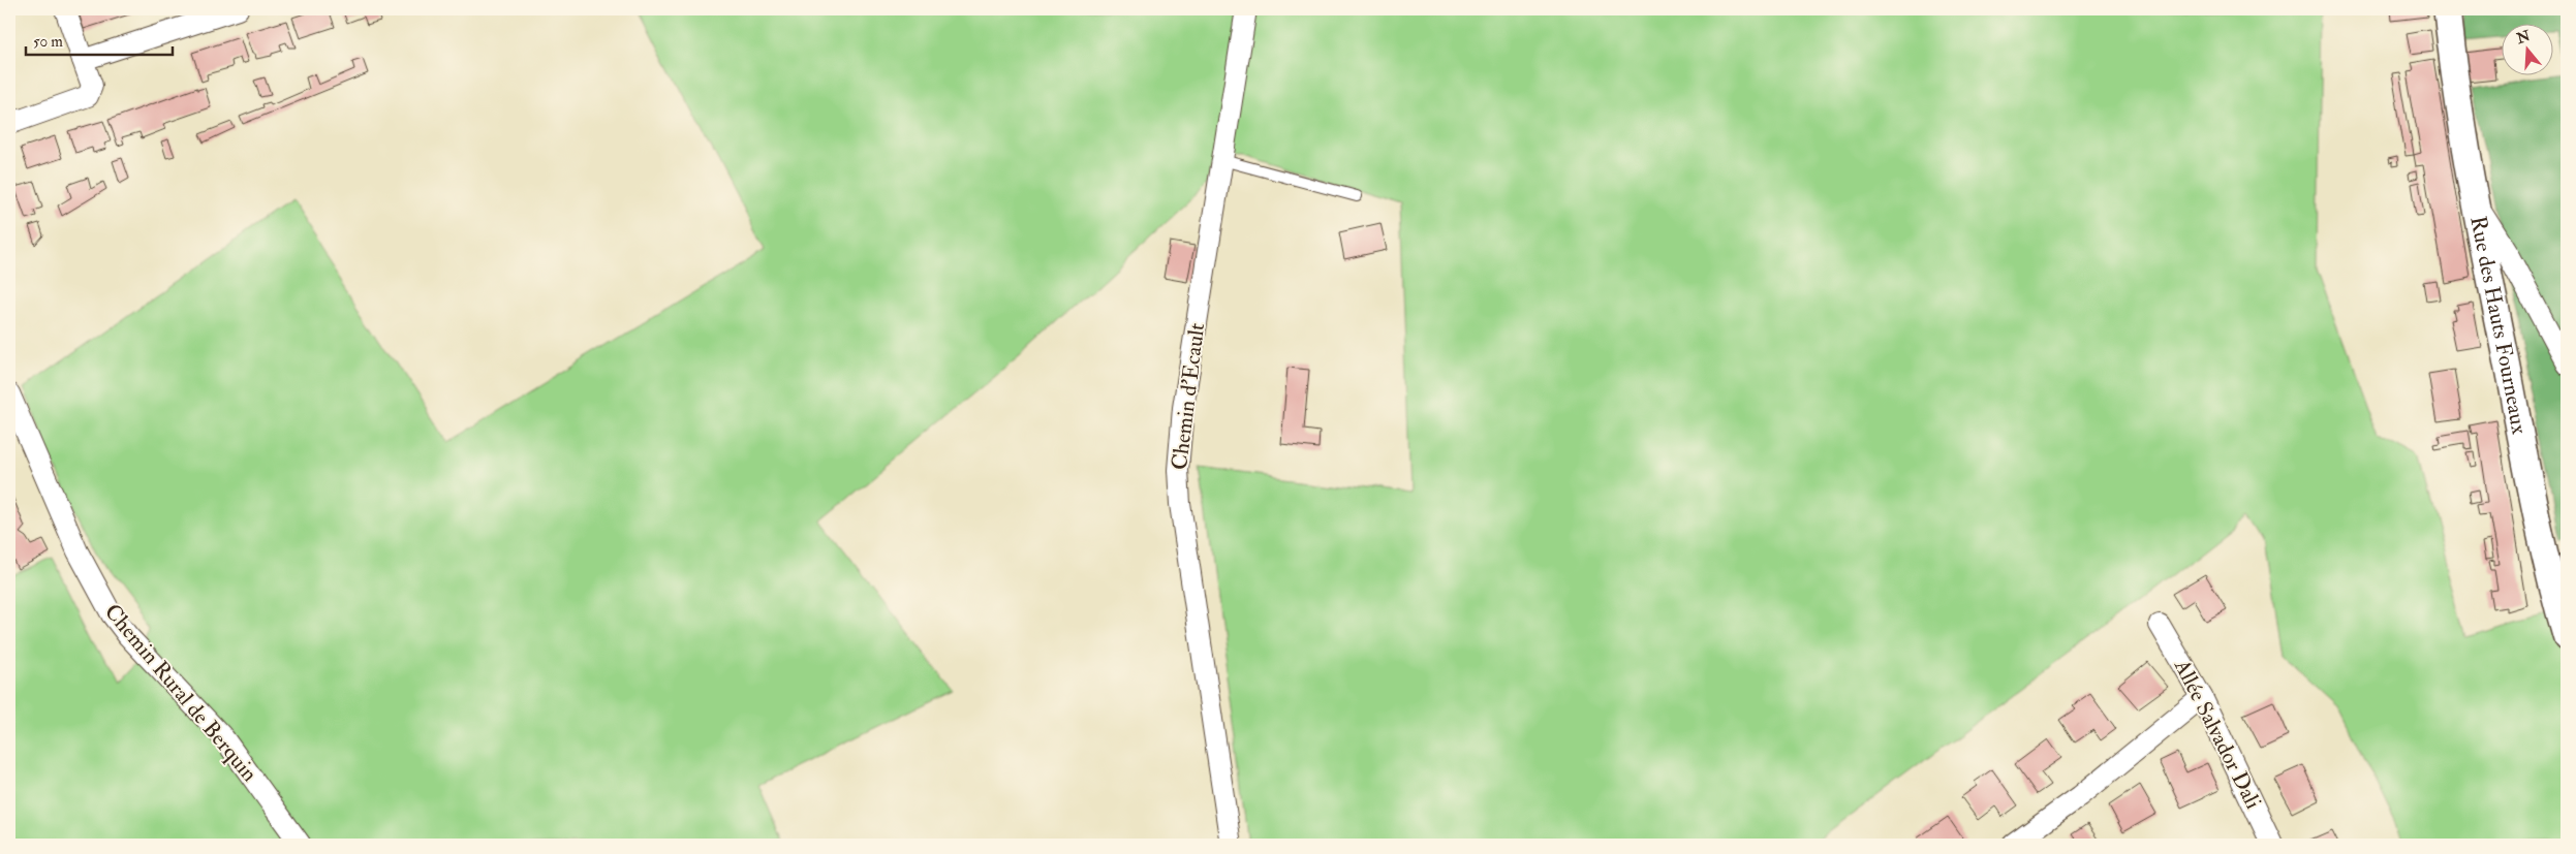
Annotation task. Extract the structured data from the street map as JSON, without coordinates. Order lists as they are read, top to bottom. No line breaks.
{"streets":{"street":["Rue des Hauts Fourneaux","Chemin d'Ecault","Chemin Rural de Berquin","Allée Salvador Dali"]},"scale_bar":"50 m","north":"top"}
